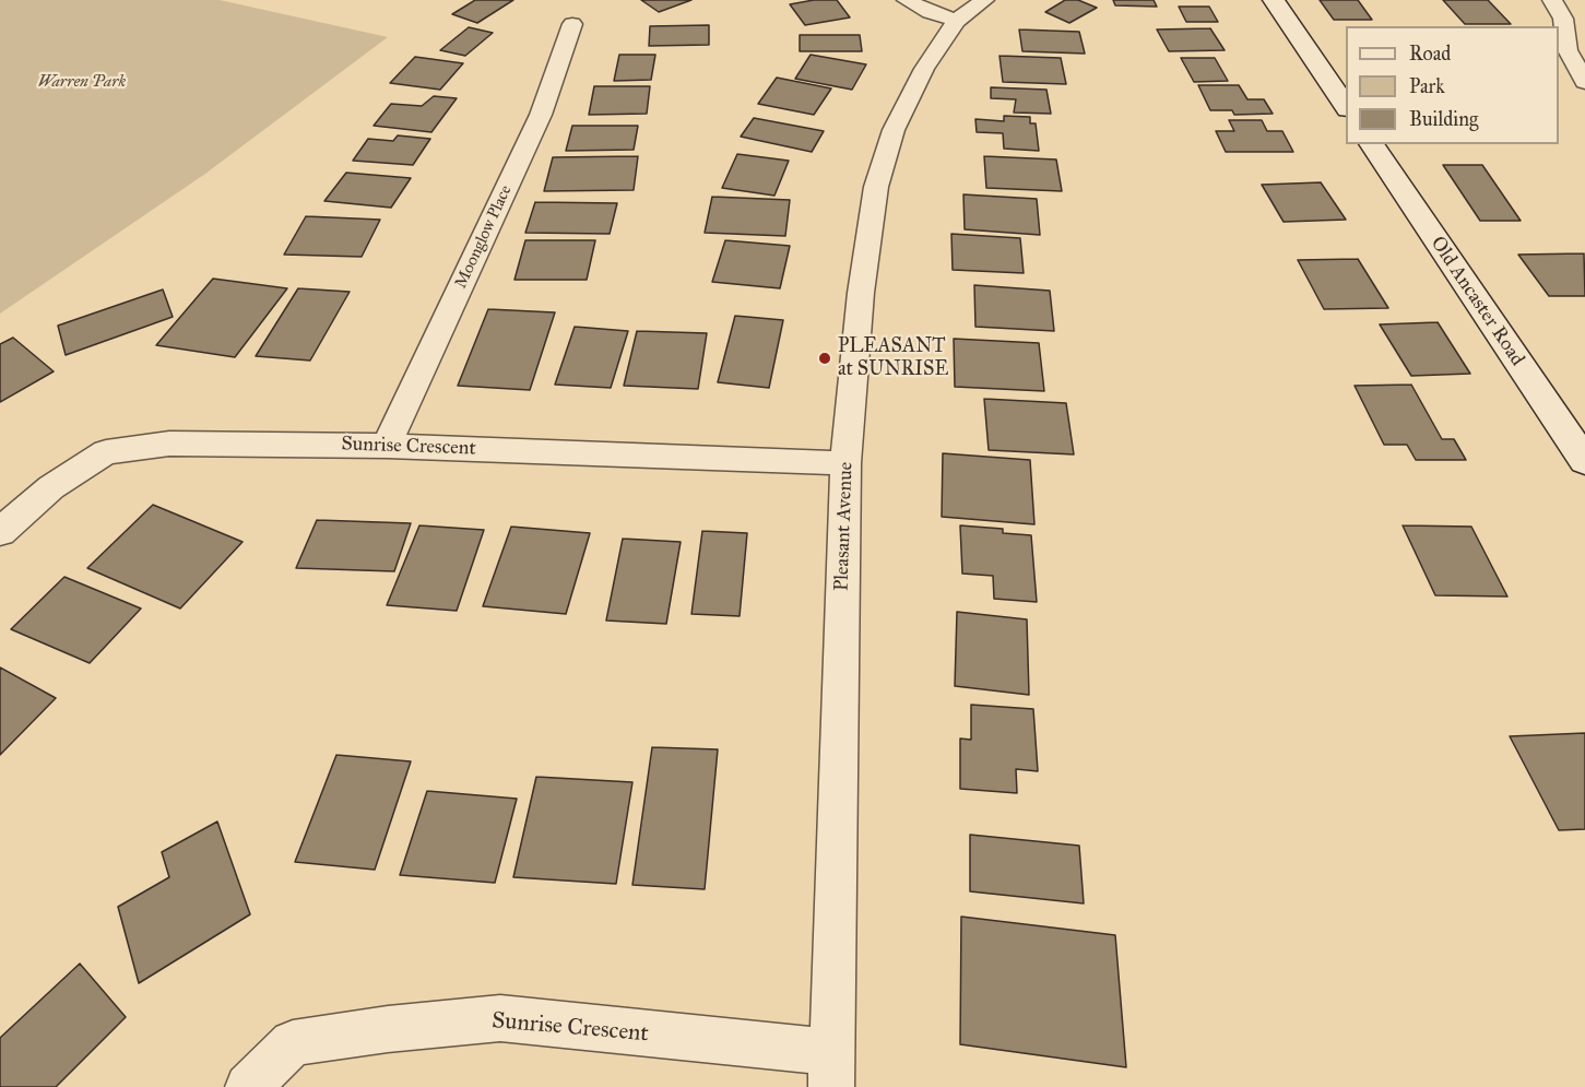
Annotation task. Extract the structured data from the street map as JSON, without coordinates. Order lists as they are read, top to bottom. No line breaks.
{"streets":{"street":["Moonglow Place","Old Ancaster Road","Sunrise Crescent","Pleasant Avenue"]},"crossings":[["Moonglow Place","Sunrise Crescent"],["Sunrise Crescent","Pleasant Avenue"]],"parks":["Warren Park"],"places":["PLEASANT at SUNRISE"],"legend":["Road","Park","Building"]}
